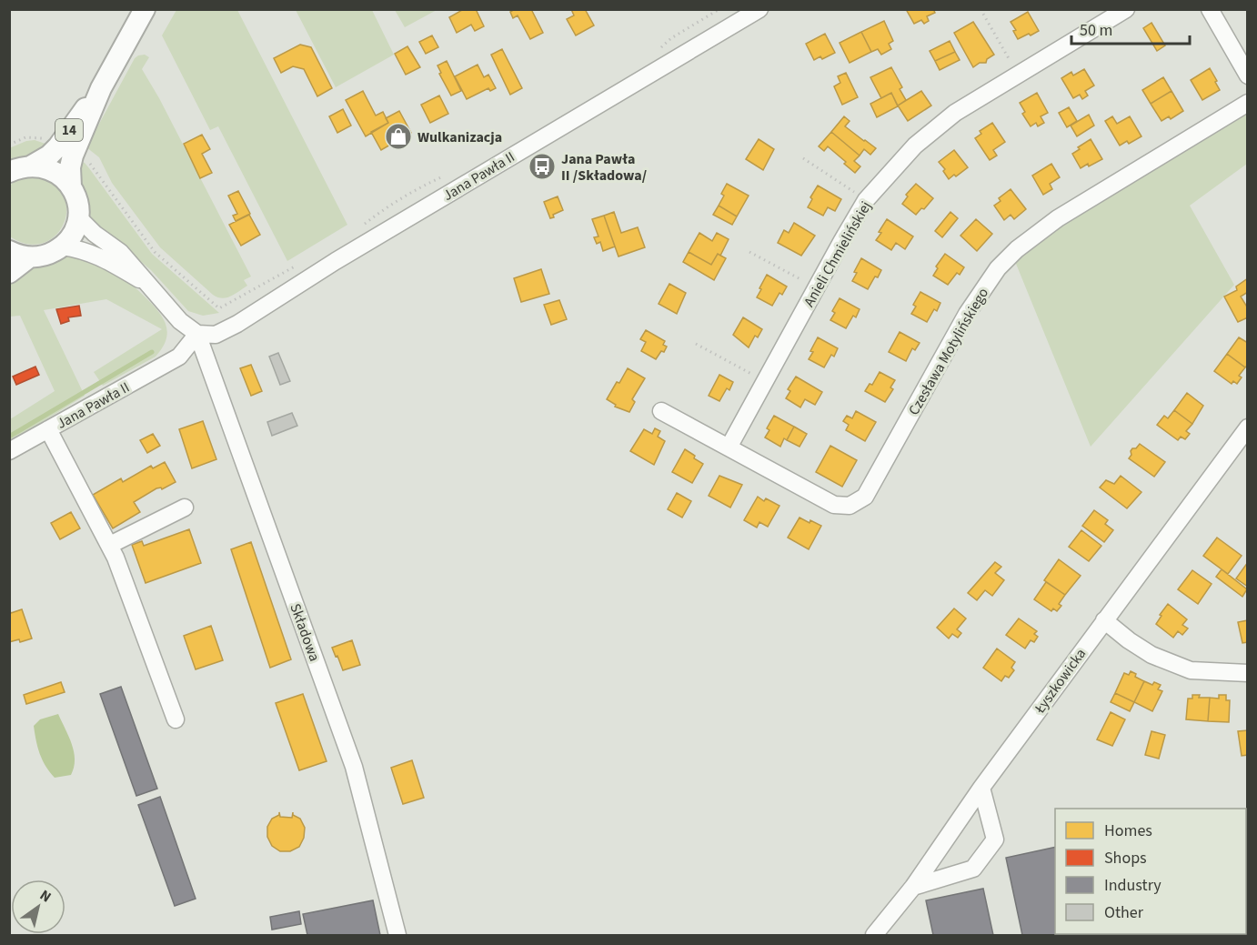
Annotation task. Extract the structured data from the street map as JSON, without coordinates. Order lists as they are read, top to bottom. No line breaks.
{"streets":{"main road":["14"],"street":["Jana Pawła II","Anieli Chmielińskiej","Czesława Motylińskiego","Składowa","Łyszkowicka"]},"crossings":[["Jana Pawła II","Składowa"],["Anieli Chmielińskiej","Czesława Motylińskiego"]],"places":{"shop":["Wulkanizacja"],"bus stop":["Jana Pawła II /Składowa/"]},"legend":["Homes","Shops","Industry","Other"],"scale_bar":"50 m","north":"top right"}
